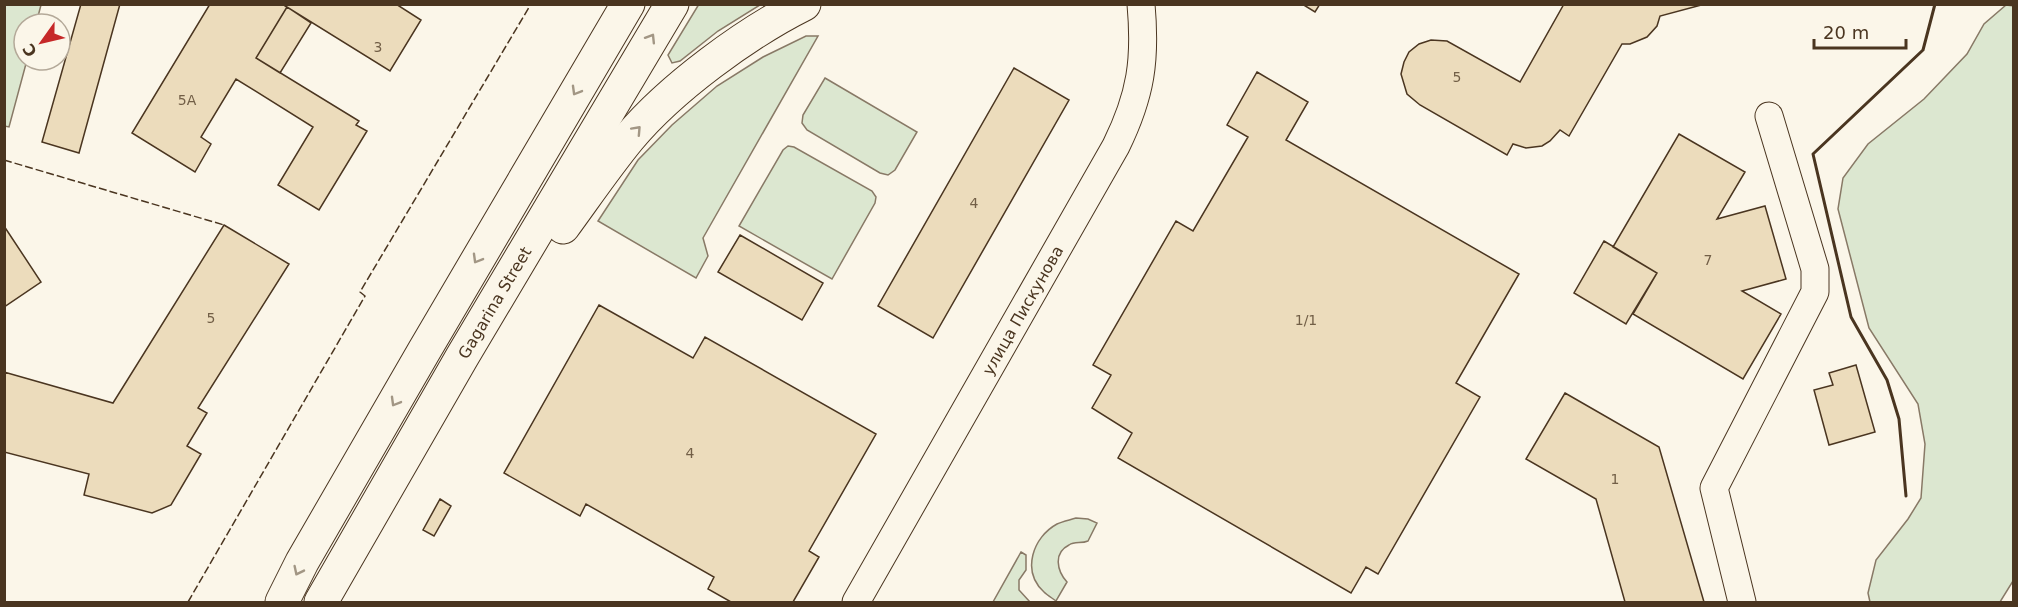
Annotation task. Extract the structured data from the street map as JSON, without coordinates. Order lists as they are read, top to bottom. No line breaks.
{"streets":{"main road":["Gagarina Street"],"street":["улица Пискунова"]},"house_numbers":["3","5","5А","4","7","5","1/1","4","1"],"scale_bar":"20 m","north":"bottom left"}
